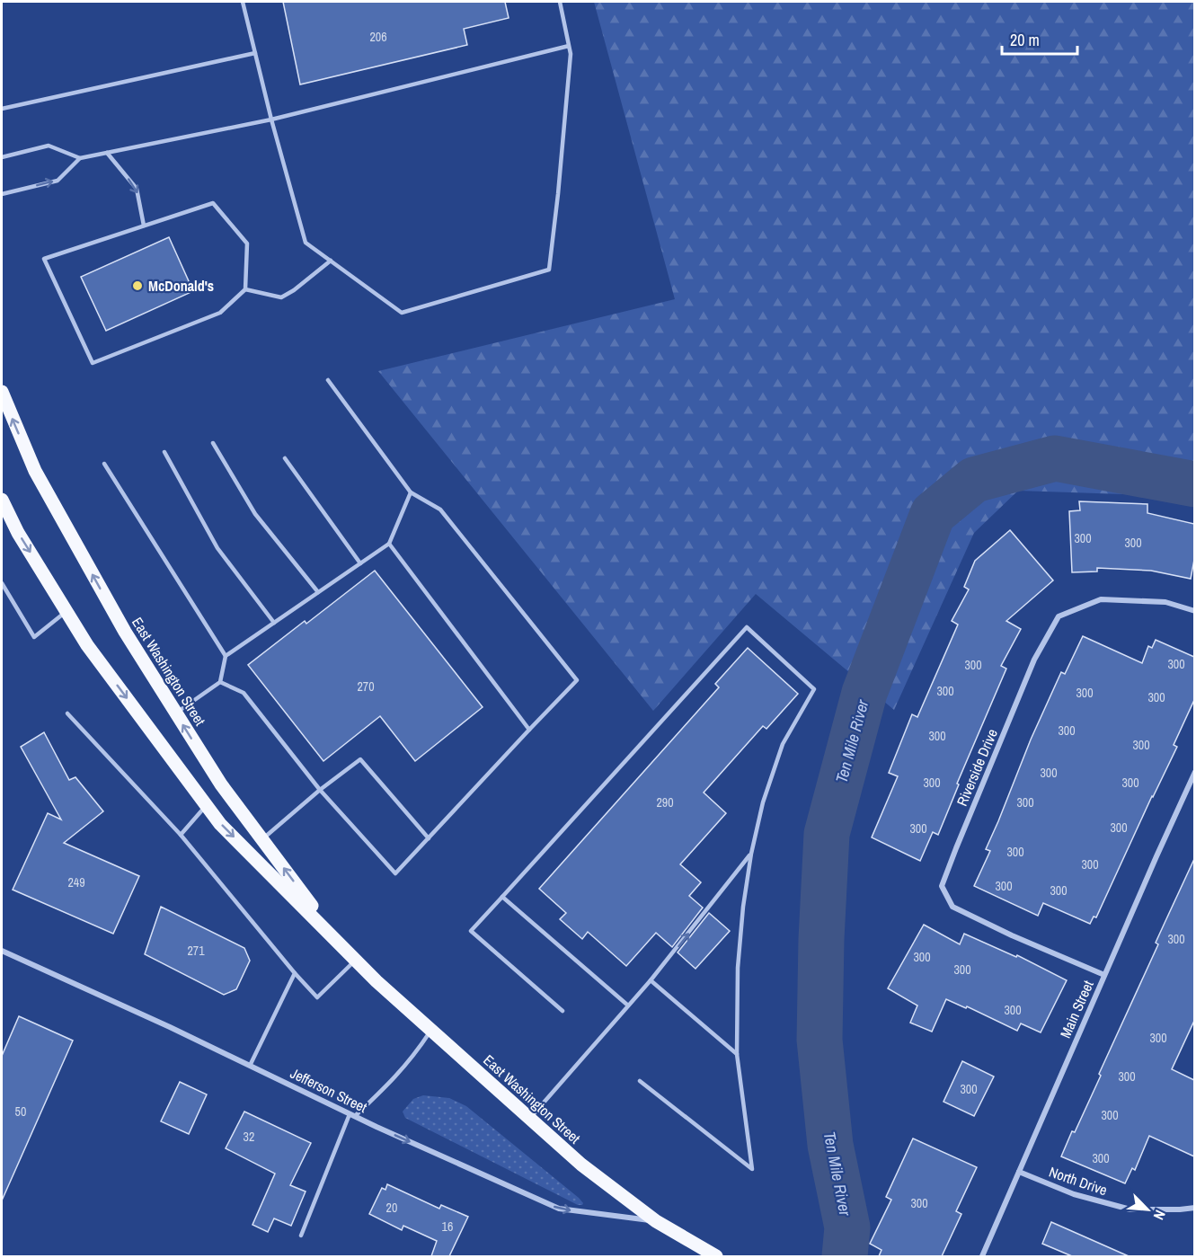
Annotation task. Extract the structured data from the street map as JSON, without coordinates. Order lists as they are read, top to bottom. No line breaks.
{"streets":{"main road":["East Washington Street"],"street":["Riverside Drive","Main Street","Jefferson Street","North Drive"]},"crossings":[["East Washington Street","Jefferson Street"],["Riverside Drive","Main Street"],["Main Street","North Drive"]],"one_way":["Jefferson Street"],"water":["Ten Mile River"],"places":["McDonald's"],"house_numbers":["206","300","300","300","300","270","300","300","300","300","300","300","300","300","300","290","300","300","300","300","300","249","300","300","300","271","300","300","300","300","300","300","50","300","32","300","300","20","16"],"scale_bar":"20 m","north":"bottom right"}
